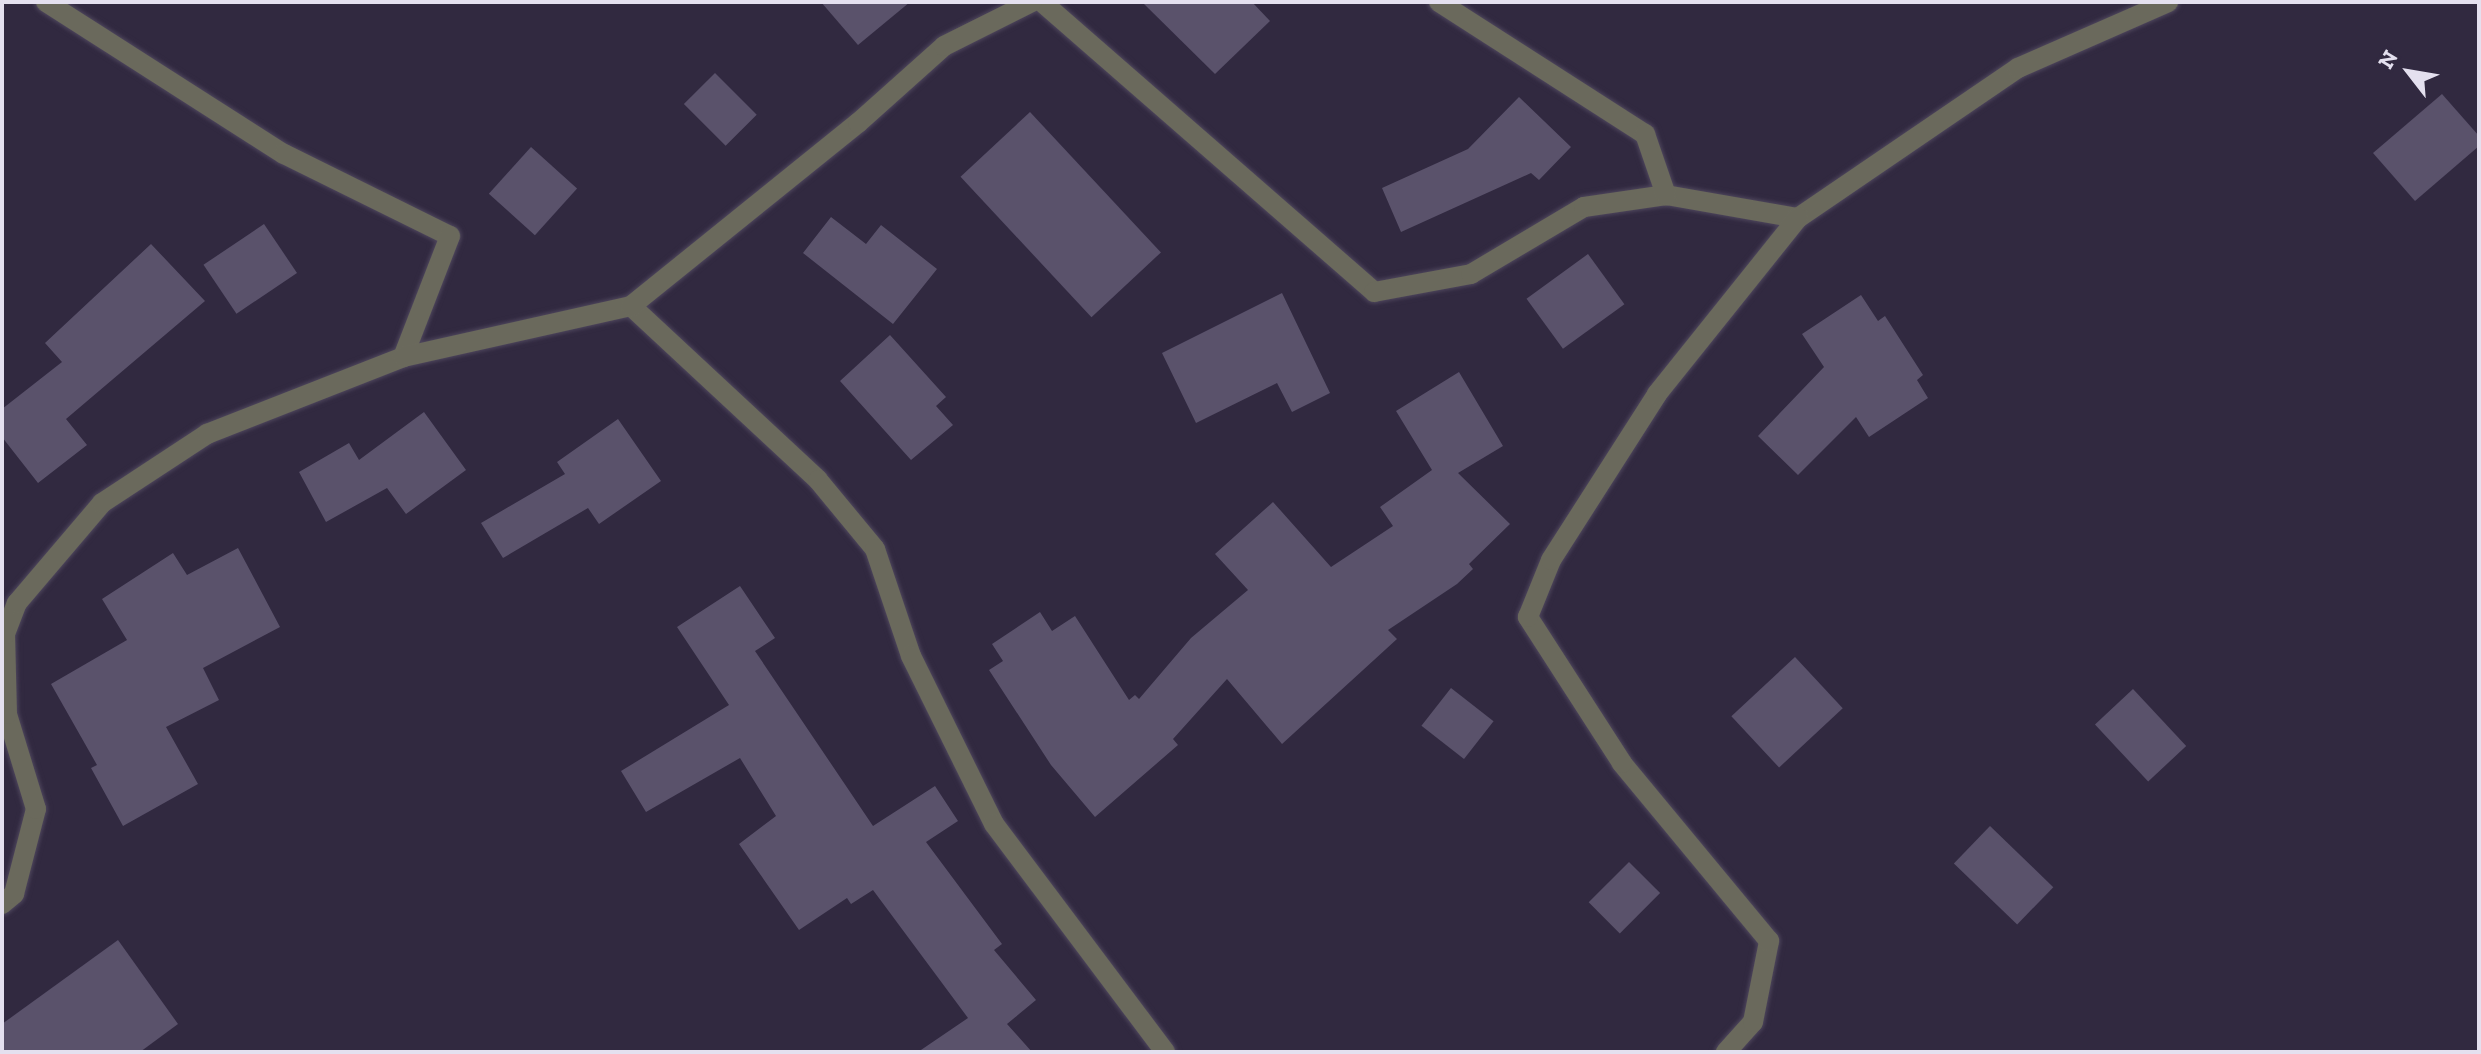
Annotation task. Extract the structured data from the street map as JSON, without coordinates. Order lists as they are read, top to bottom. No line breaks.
{"north":"top left"}
